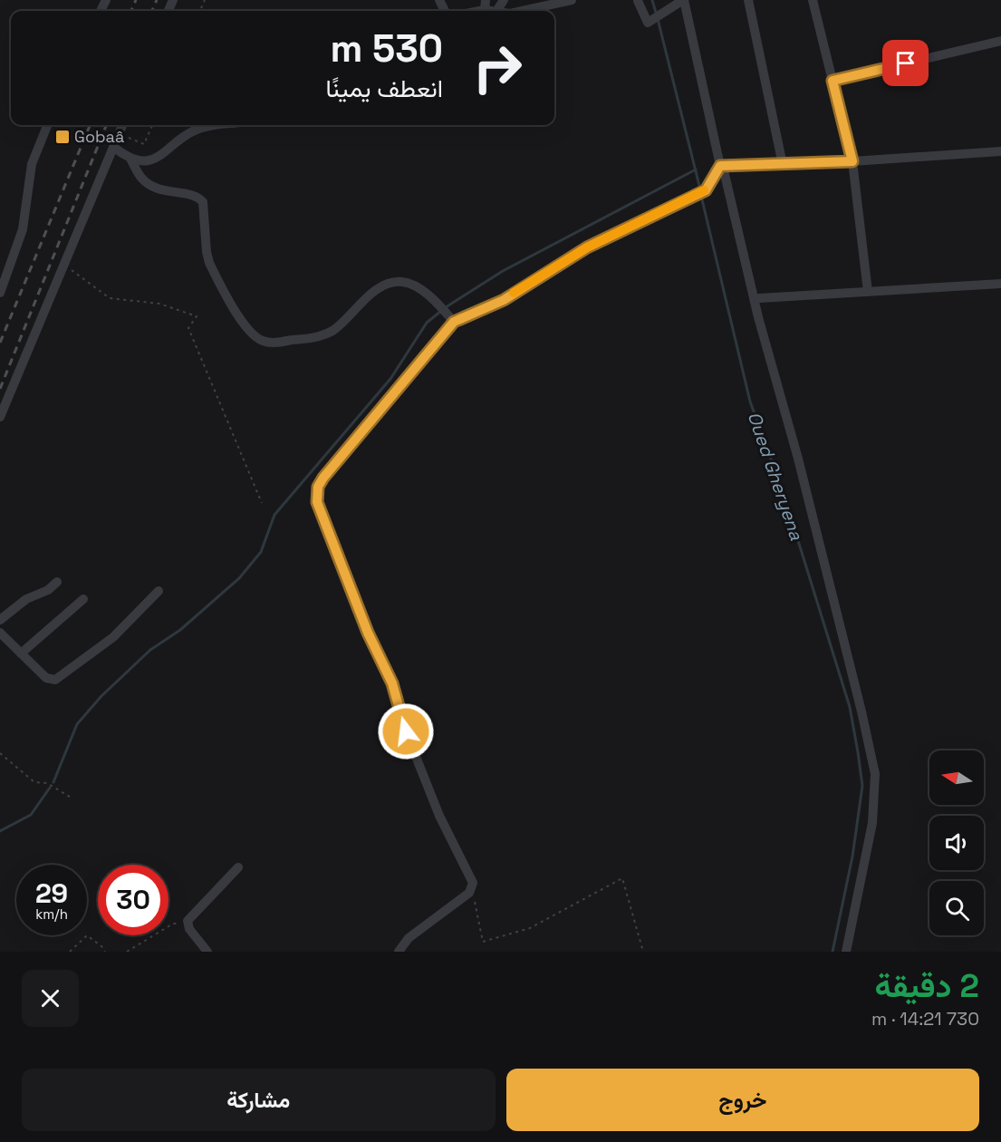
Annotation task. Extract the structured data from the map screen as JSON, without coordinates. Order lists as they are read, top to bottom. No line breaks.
{"water":["Oued Gheryena"],"places":{"transit":["Gobaâ"]},"north":"left","page":{"turn":["530 m","انعطف يمينًا"],"speed":"29 km/h","limit":"30","heading":["2 دقيقة","730 m · 14:21"],"buttons":["خروج","مشاركة"]}}
